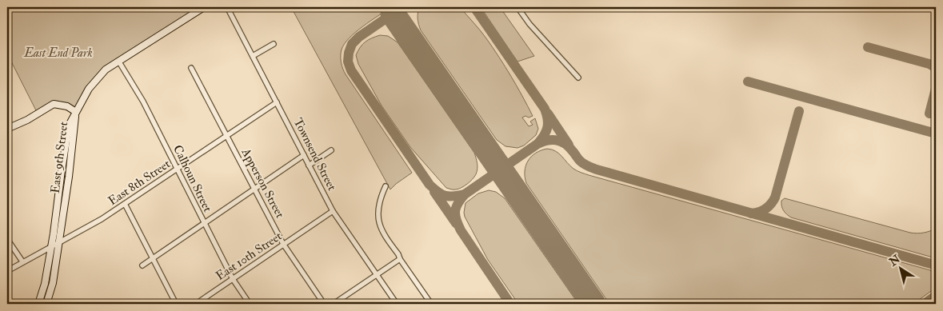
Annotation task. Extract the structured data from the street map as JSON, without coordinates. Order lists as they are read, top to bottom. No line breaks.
{"streets":{"main road":["East 9th Street"],"street":["Townsend Street","Calhoun Street","East 8th Street","Apperson Street","East 10th Street"]},"crossings":[["Townsend Street","East 8th Street"],["Townsend Street","East 10th Street"],["East 9th Street","East 8th Street"],["Calhoun Street","East 8th Street"],["Calhoun Street","East 10th Street"],["East 8th Street","Apperson Street"],["Apperson Street","East 10th Street"]],"parks":["East End Park"],"north":"top left"}
